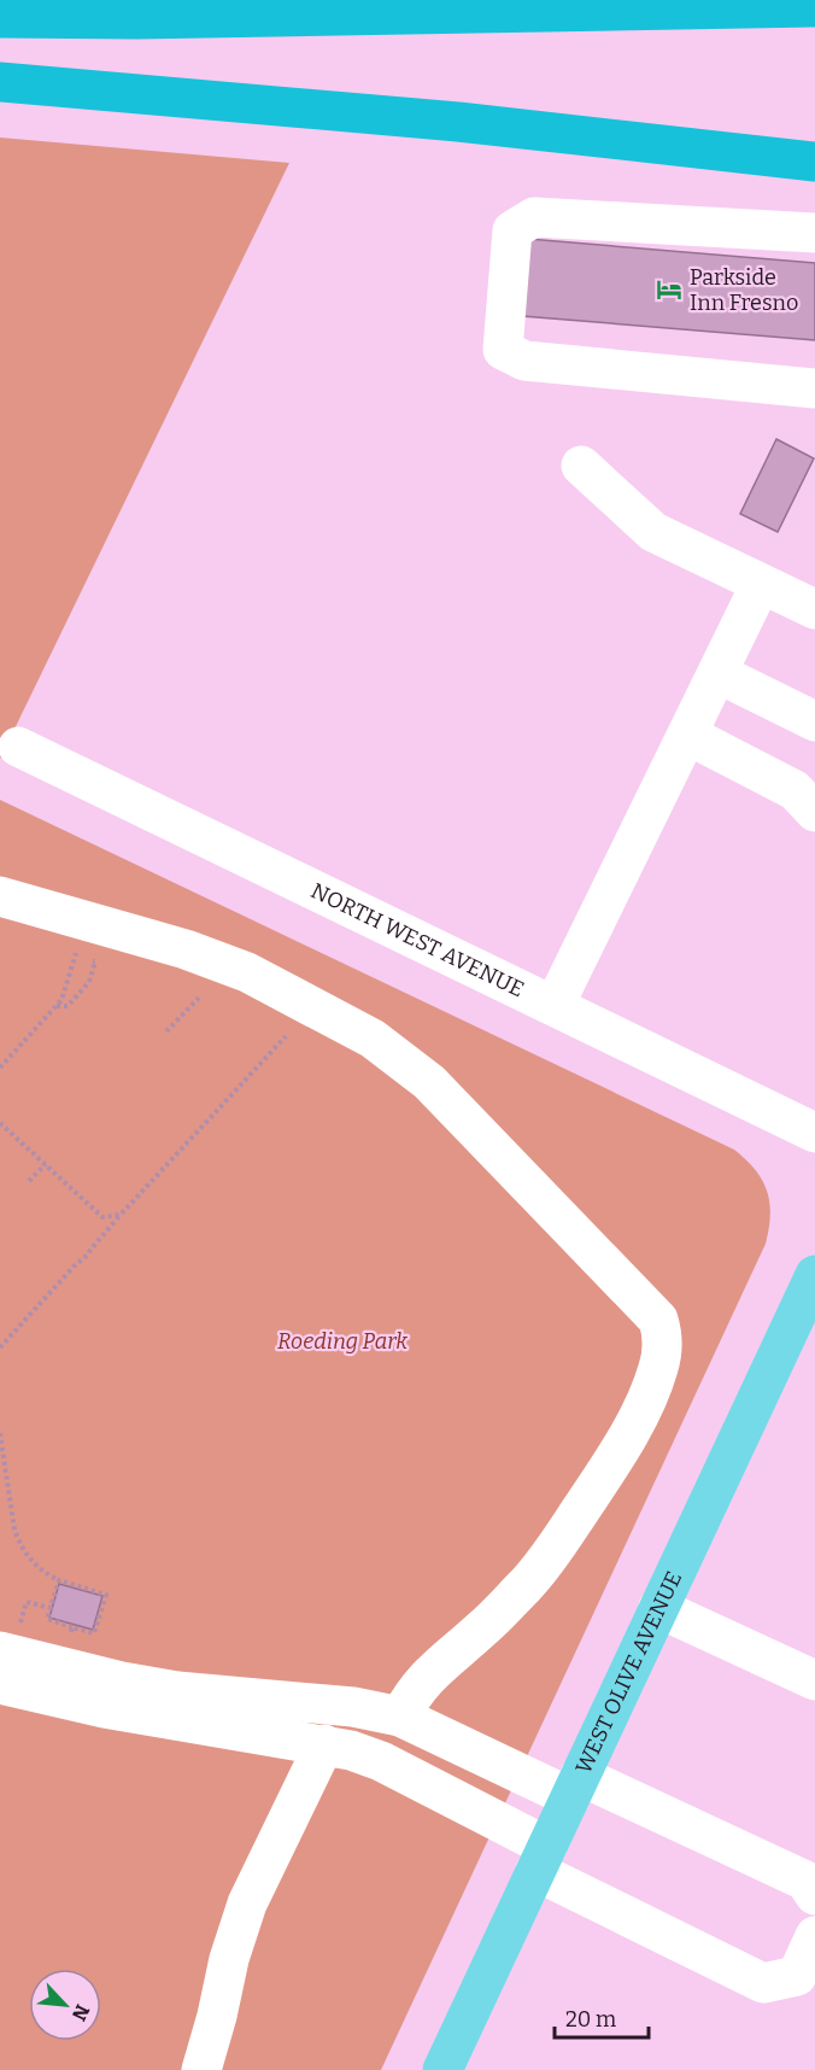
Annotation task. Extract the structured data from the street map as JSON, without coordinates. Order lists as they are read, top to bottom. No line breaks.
{"streets":{"main road":["WEST OLIVE AVENUE"],"street":["NORTH WEST AVENUE"]},"parks":["Roeding Park"],"places":{"hotel":["Parkside Inn Fresno"]},"scale_bar":"20 m","north":"bottom right"}
